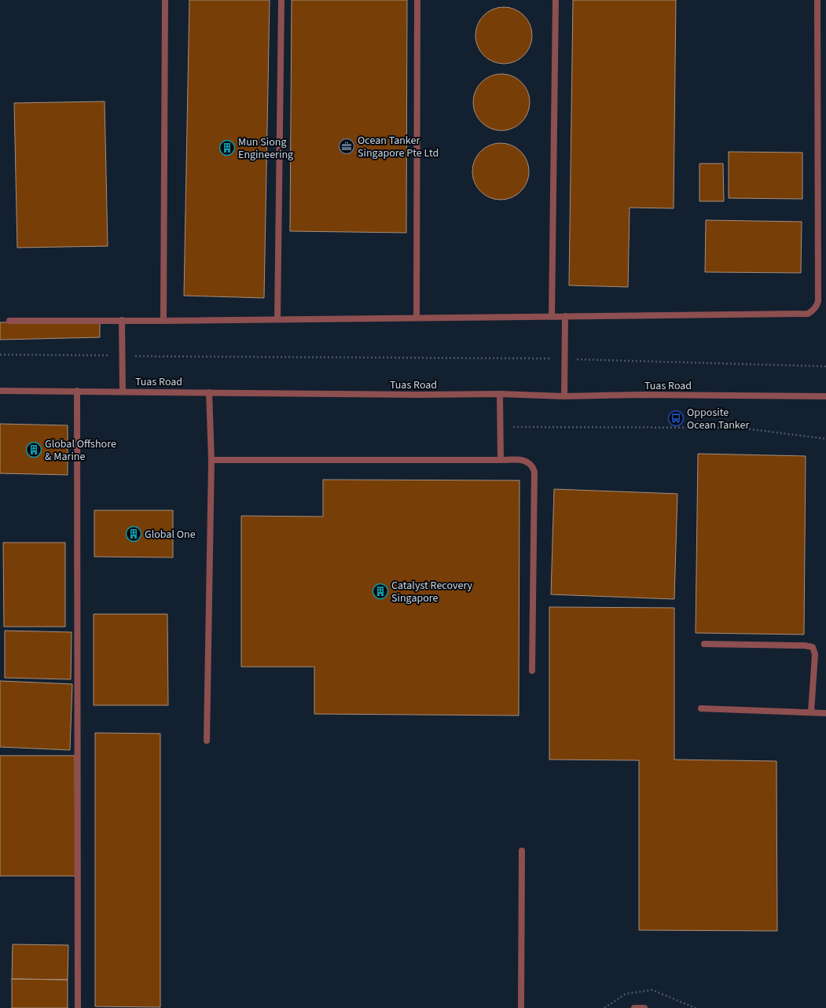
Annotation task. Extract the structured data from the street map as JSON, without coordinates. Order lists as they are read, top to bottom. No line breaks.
{"streets":{"street":["Tuas Road"]},"places":{"office":["Ocean Tanker Singapore Pte Ltd"],"building":["Mun Siong Engineering","Global Offshore & Marine","Global One","Catalyst Recovery Singapore"],"bus stop":["Opposite Ocean Tanker"]}}
